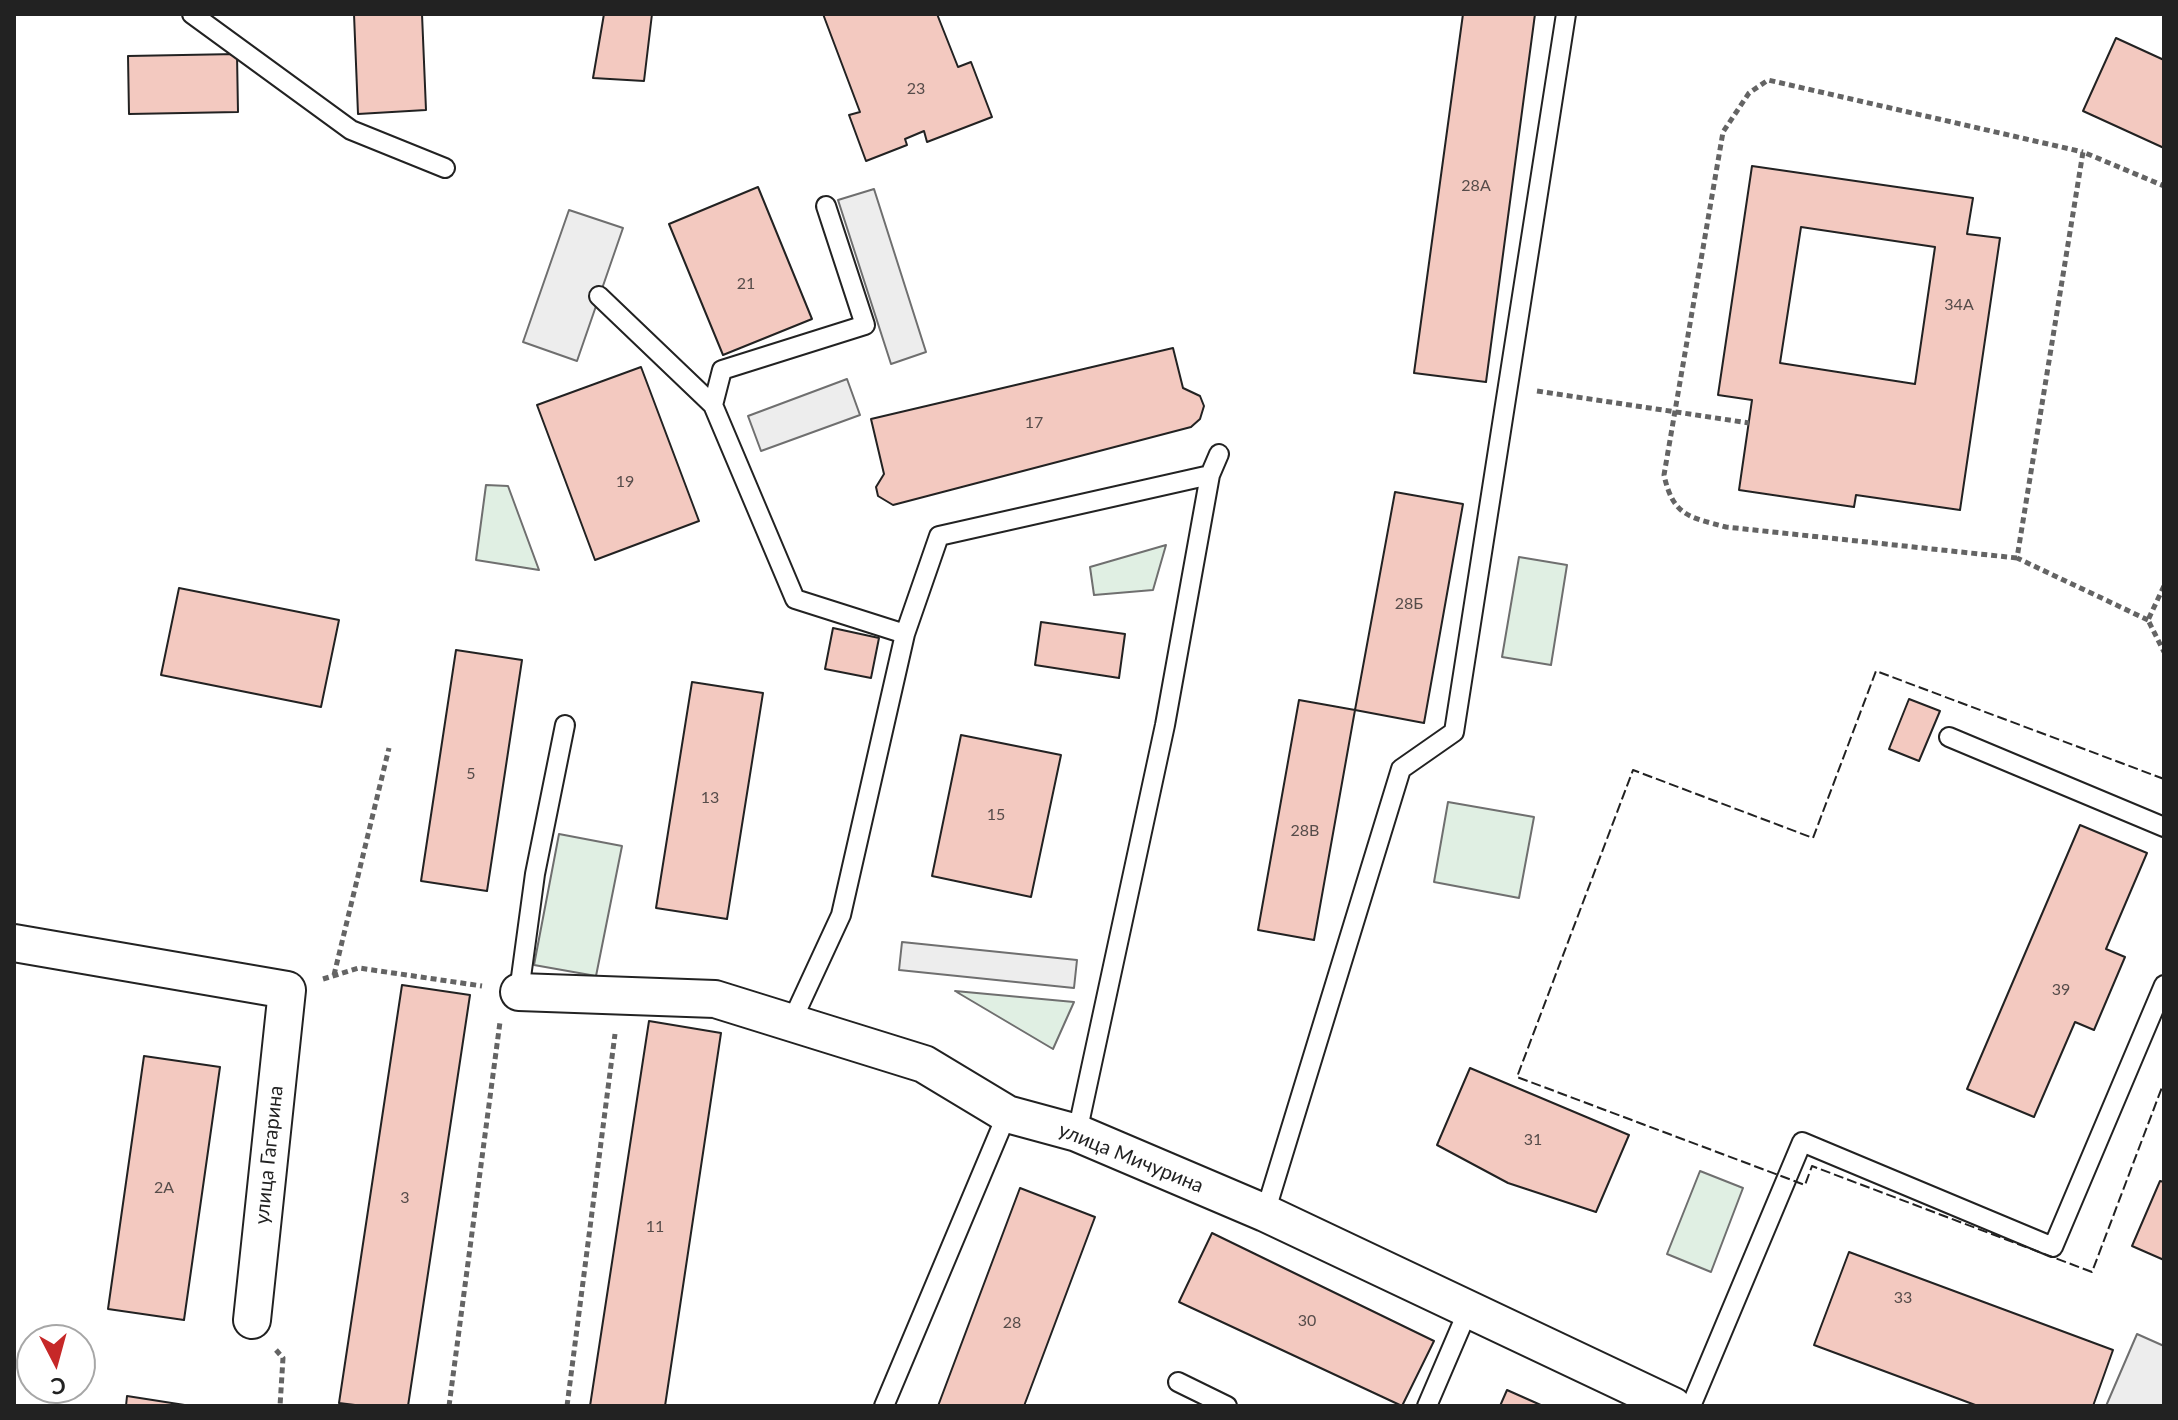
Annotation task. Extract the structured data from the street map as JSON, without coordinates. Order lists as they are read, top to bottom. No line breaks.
{"streets":{"street":["улица Гагарина","улица Мичурина"]},"house_numbers":["23","28А","21","34А","17","19","28Б","5","13","15","28В","39","31","2А","3","11","33","30","28"],"north":"bottom"}
